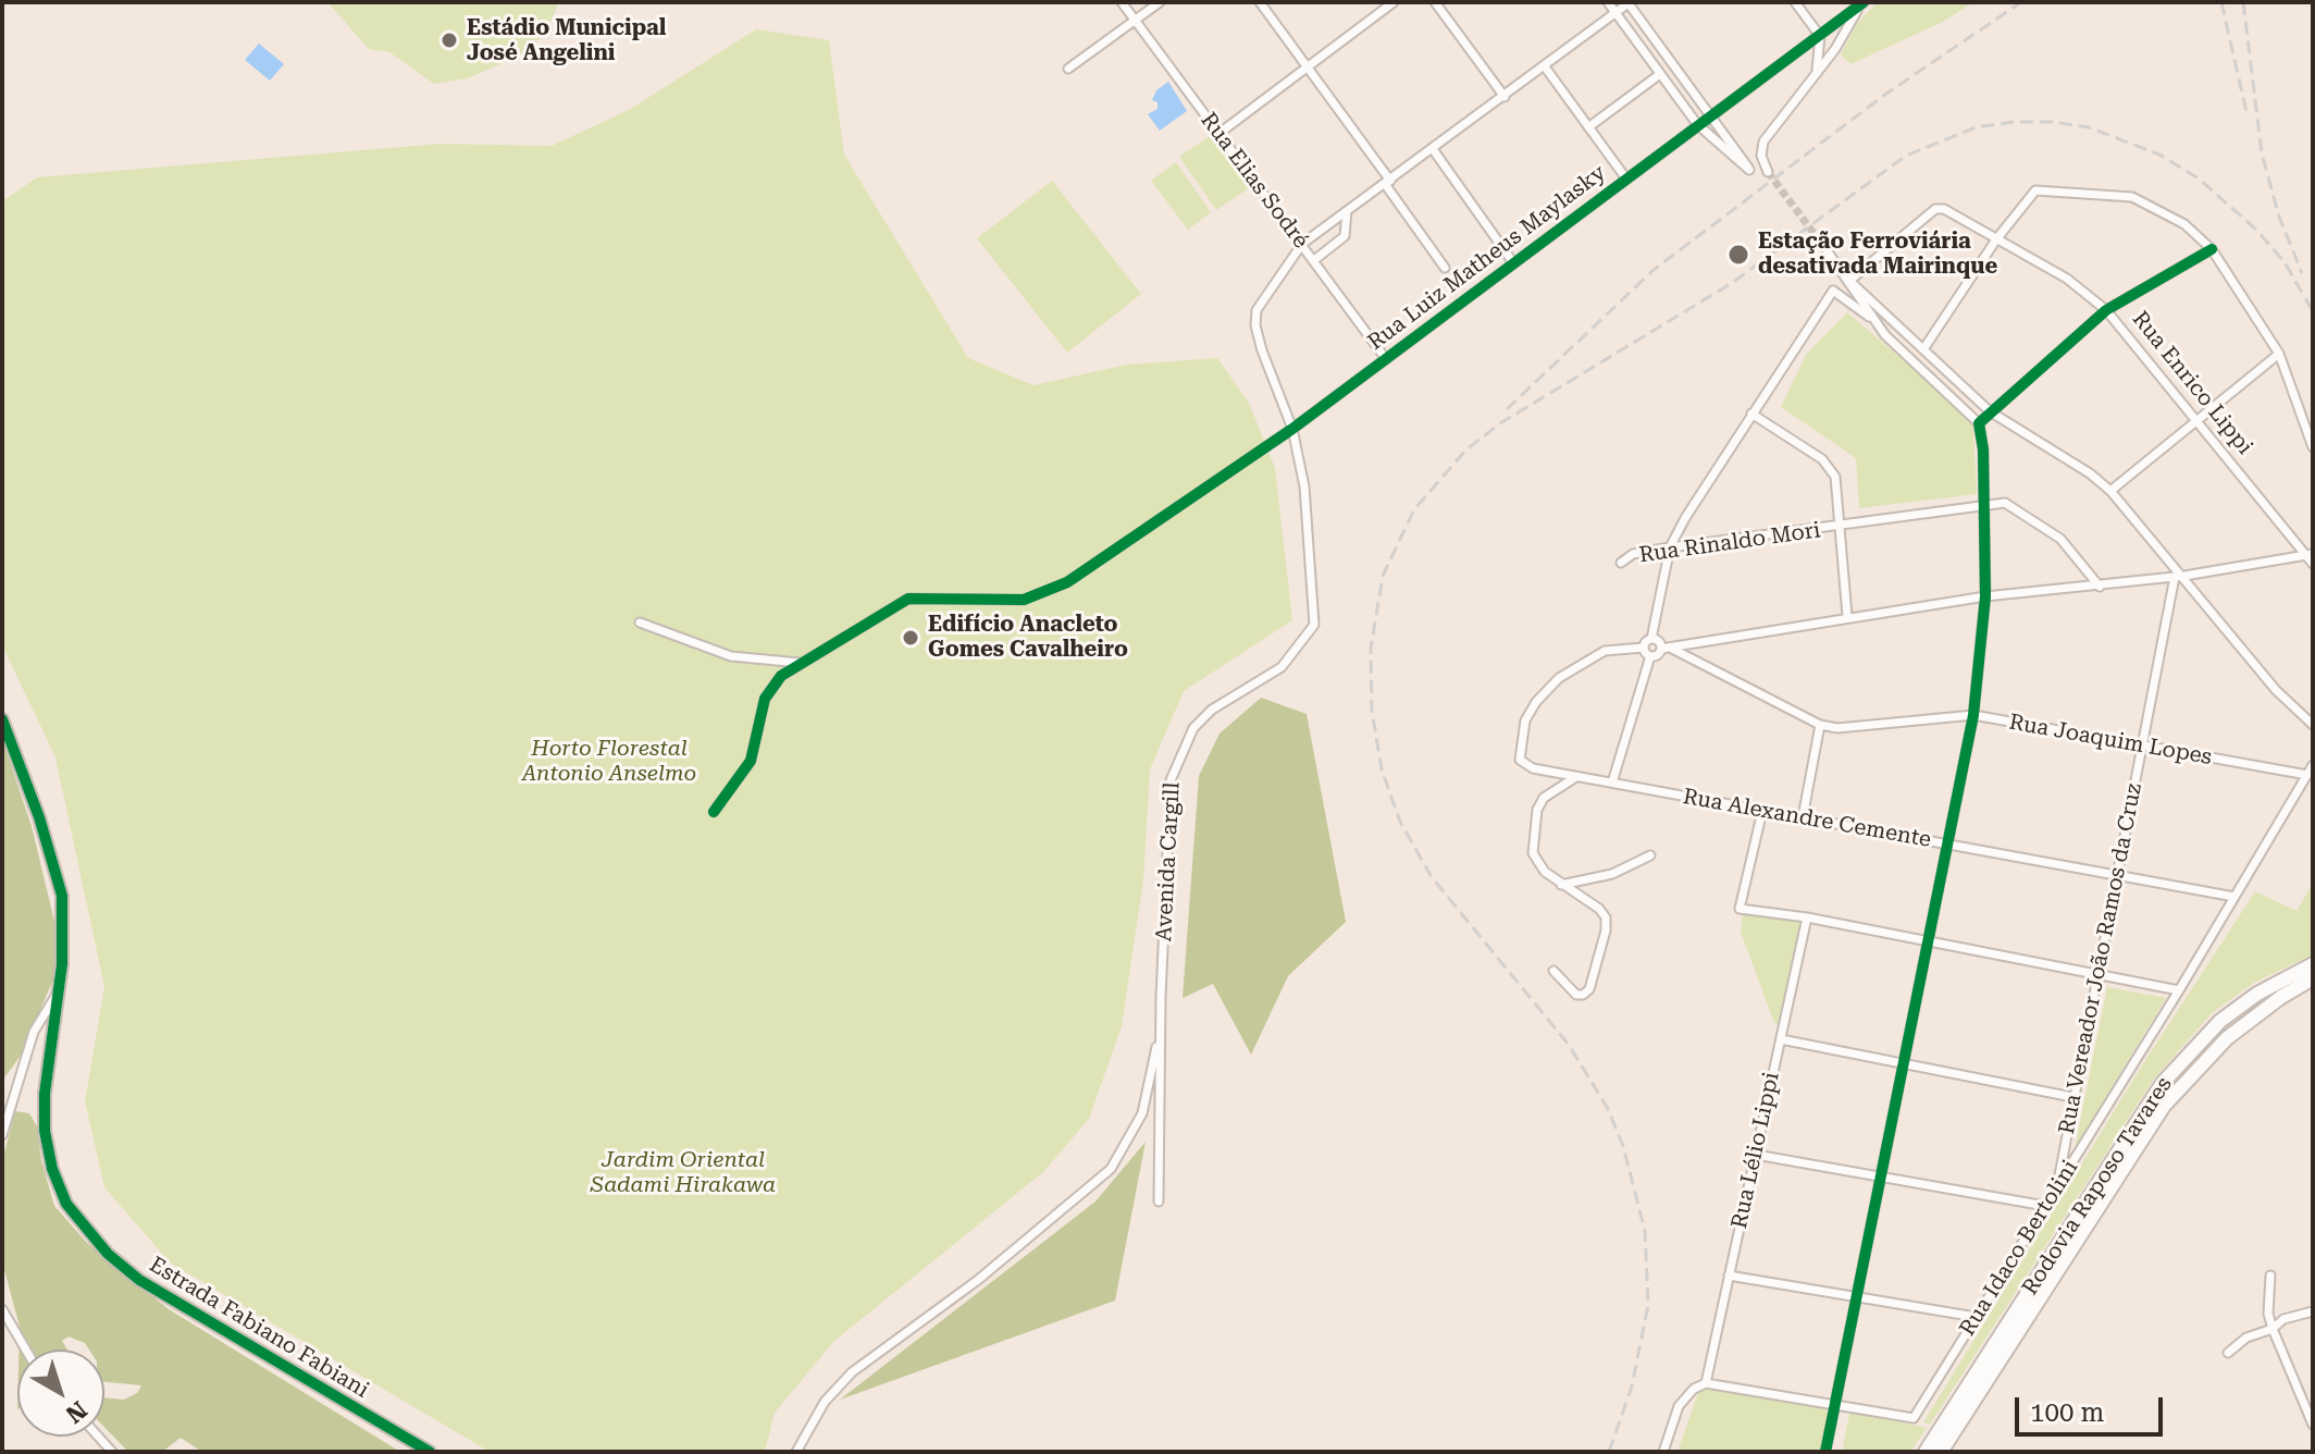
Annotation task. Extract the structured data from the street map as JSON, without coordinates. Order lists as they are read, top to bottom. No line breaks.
{"streets":{"highway":["Rodovia Raposo Tavares"],"street":["Rua Elias Sodré","Rua Luiz Matheus Maylasky","Rua Enrico Lippi","Rua Rinaldo Mori","Rua Joaquim Lopes","Rua Alexandre Cemente","Avenida Cargill","Rua Vereador João Ramos da Cruz","Rua Lélio Lippi","Rua Idaco Bertolini","Estrada Fabiano Fabiani"]},"crossings":[["Rua Elias Sodré","Rua Luiz Matheus Maylasky"],["Rua Elias Sodré","Avenida Cargill"],["Rua Luiz Matheus Maylasky","Avenida Cargill"],["Rua Joaquim Lopes","Rua Vereador João Ramos da Cruz"],["Rua Joaquim Lopes","Rua Idaco Bertolini"],["Rua Alexandre Cemente","Rua Vereador João Ramos da Cruz"],["Rua Alexandre Cemente","Rua Idaco Bertolini"],["Rua Vereador João Ramos da Cruz","Rua Idaco Bertolini"]],"parks":["Horto Florestal Antonio Anselmo","Jardim Oriental Sadami Hirakawa"],"places":["Estádio Municipal José Angelini","Estação Ferroviária desativada Mairinque","Edifício Anacleto Gomes Cavalheiro"],"scale_bar":"100 m","north":"bottom right"}
